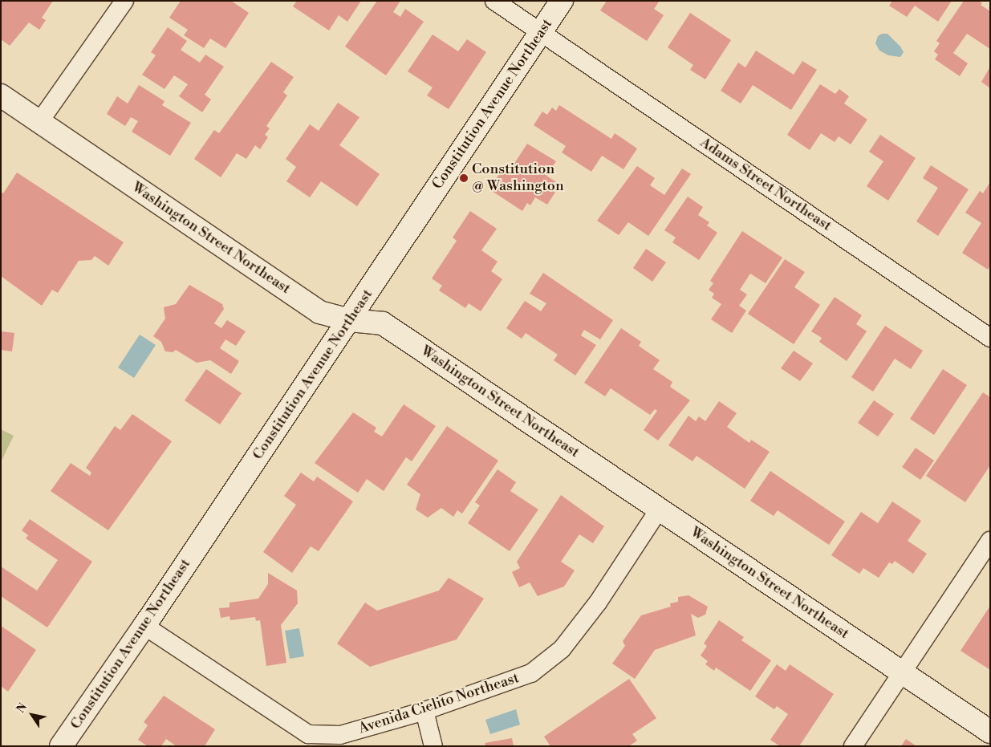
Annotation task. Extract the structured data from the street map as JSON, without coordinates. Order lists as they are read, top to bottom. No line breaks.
{"streets":{"street":["Constitution Avenue Northeast","Adams Street Northeast","Washington Street Northeast","Avenida Cielito Northeast"]},"crossings":[["Constitution Avenue Northeast","Adams Street Northeast"],["Constitution Avenue Northeast","Washington Street Northeast"],["Constitution Avenue Northeast","Avenida Cielito Northeast"],["Washington Street Northeast","Avenida Cielito Northeast"]],"places":["Constitution @ Washington"],"north":"top left"}
